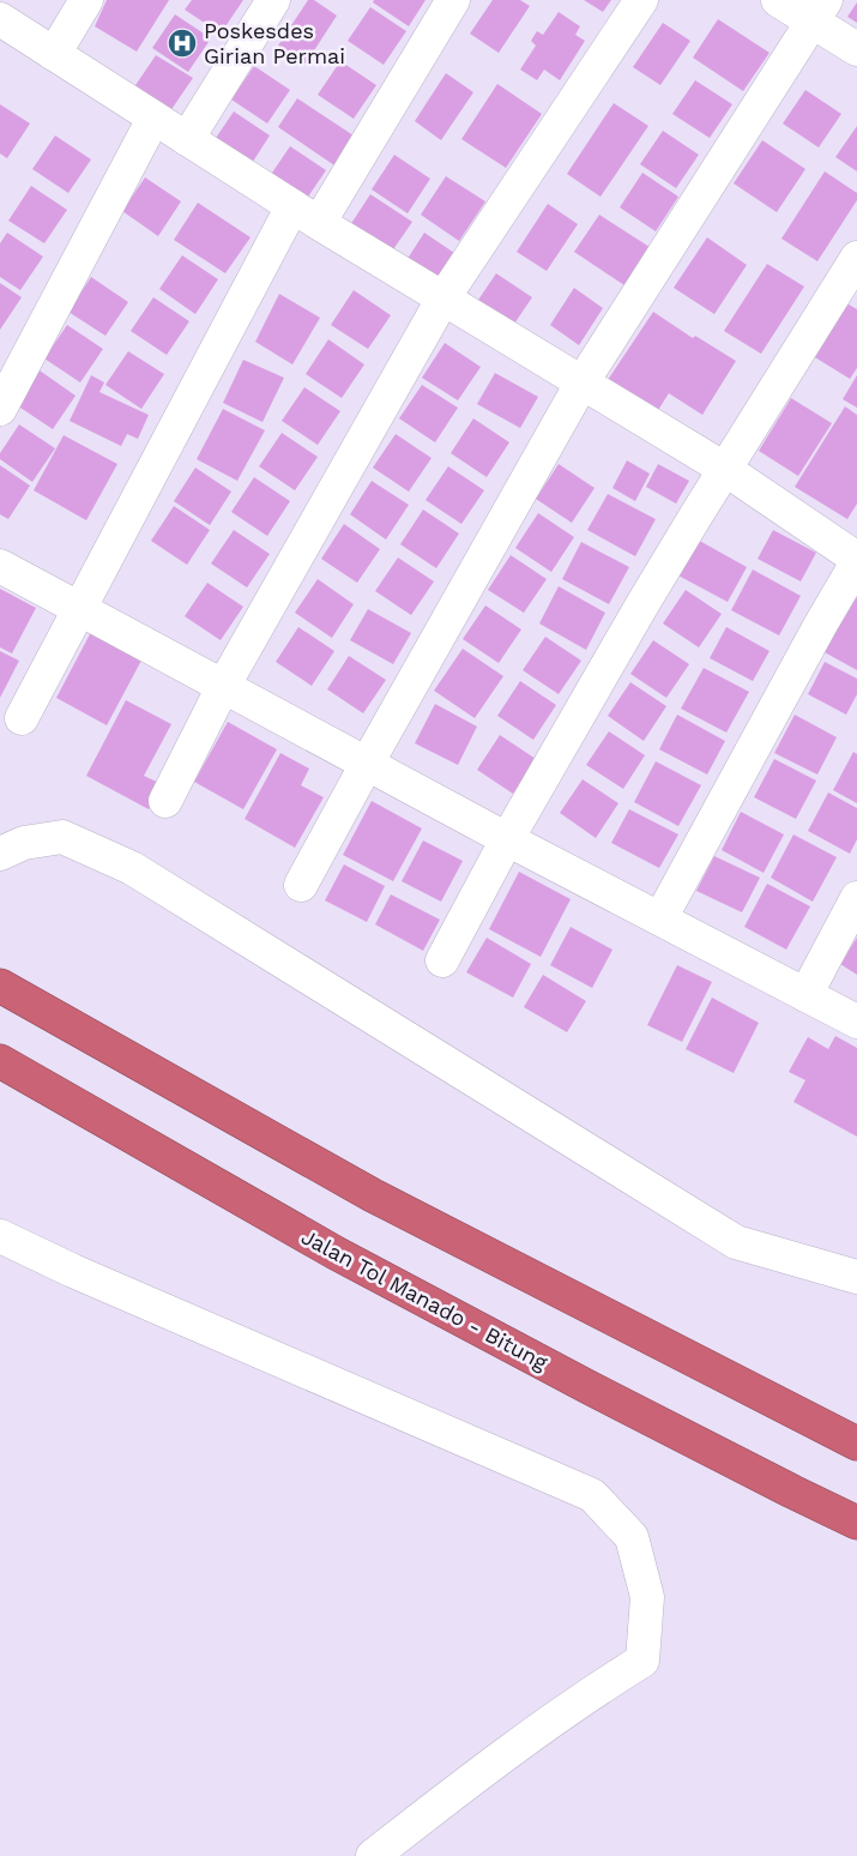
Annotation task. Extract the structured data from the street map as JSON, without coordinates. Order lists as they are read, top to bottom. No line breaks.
{"streets":{"highway":["Jalan Tol Manado - Bitung"]},"places":{"hospital":["Poskesdes Girian Permai"]}}
